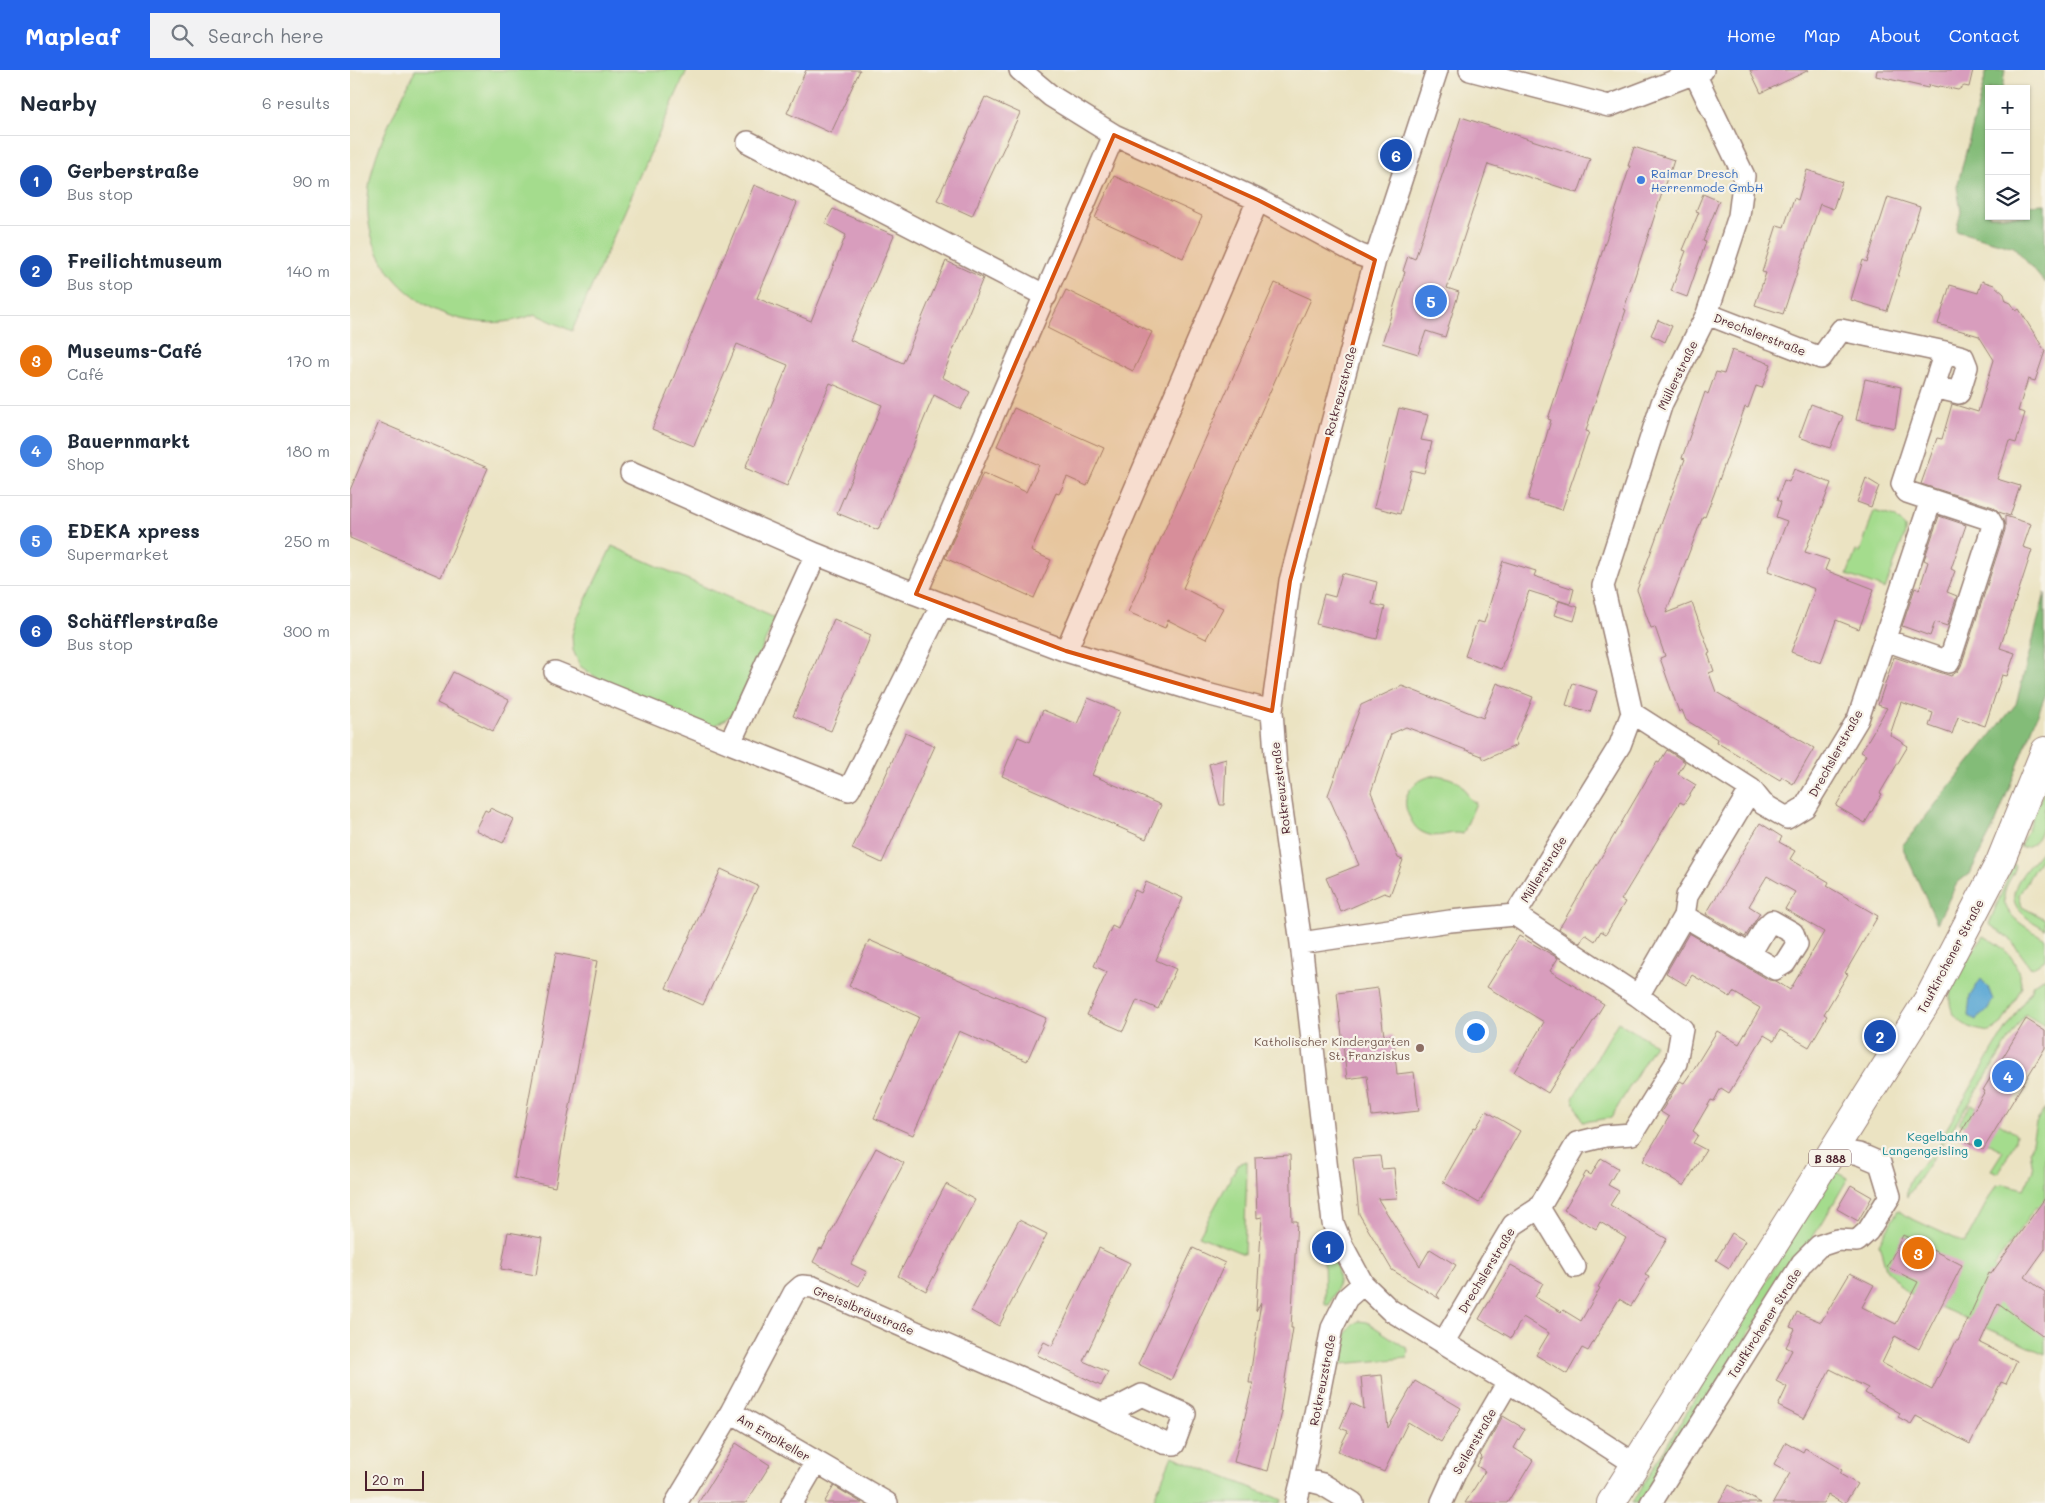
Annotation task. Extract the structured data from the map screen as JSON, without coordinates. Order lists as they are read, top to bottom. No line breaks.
{"streets":{"main road":["Taufkirchener Straße","B 388"],"street":["Drechslerstraße","Müllerstraße","Rotkreuzstraße","Greisslbräustraße","Am Emplkeller","Seilerstraße"]},"crossings":[["Drechslerstraße","Müllerstraße"],["Müllerstraße","Rotkreuzstraße"],["Greisslbräustraße","Am Emplkeller"]],"places":["Raimar Dresch Herrenmode GmbH","Katholischer Kindergarten St. Franziskus","Kegelbahn Langengeisling"],"scale_bar":"20 m","page":{"header":"Mapleaf","search":"Search here","nav":["Home","Map","About","Contact"],"heading":["Nearby","6 results"],"map_buttons":["+","−"],"list":[{"mark":"1","name":"Gerberstraße","note":"Bus stop","value":"90 m"},{"mark":"2","name":"Freilichtmuseum","note":"Bus stop","value":"140 m"},{"mark":"3","name":"Museums-Café","note":"Café","value":"170 m"},{"mark":"4","name":"Bauernmarkt","note":"Shop","value":"180 m"},{"mark":"5","name":"EDEKA xpress","note":"Supermarket","value":"250 m"},{"mark":"6","name":"Schäfflerstraße","note":"Bus stop","value":"300 m"}],"pins":["6","5","2","4","1","3"],"scale":"20 m"}}
